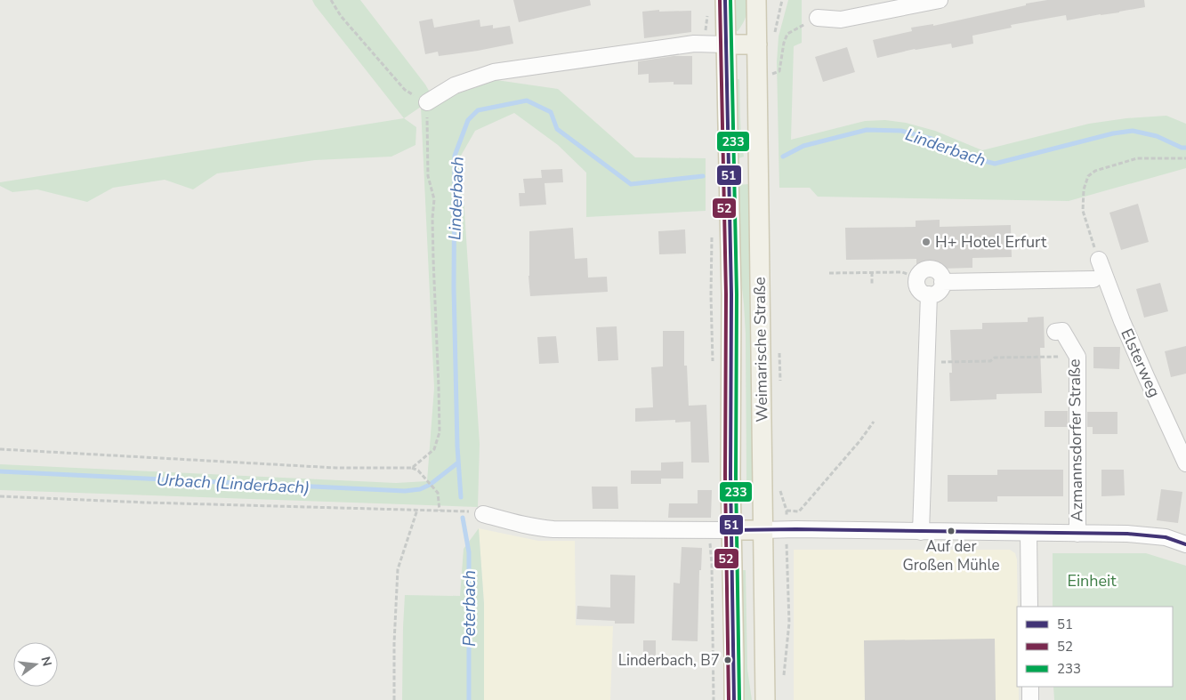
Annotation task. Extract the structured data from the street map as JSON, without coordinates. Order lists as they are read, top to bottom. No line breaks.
{"streets":{"main road":["Weimarische Straße"],"street":["Elsterweg","Azmannsdorfer Straße"]},"crossings":[["Weimarische Straße","Azmannsdorfer Straße"]],"water":["Linderbach","Urbach (Linderbach)","Peterbach"],"parks":["Einheit"],"places":["H+ Hotel Erfurt","Auf der Großen Mühle","Linderbach, B7"],"lines":["transit line 51","transit line 52","transit line 233"],"legend":["51","52","233"],"north":"right"}
